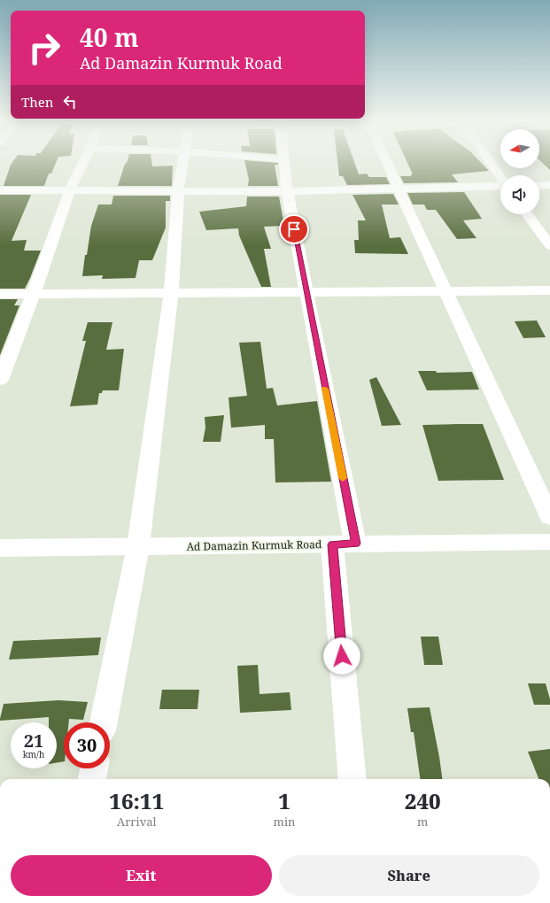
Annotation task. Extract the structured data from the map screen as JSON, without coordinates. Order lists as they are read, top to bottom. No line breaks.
{"streets":{"main road":["Ad Damazin Kurmuk Road"]},"north":"left","page":{"turn":["40 m","Ad Damazin Kurmuk Road"],"then":"Then","speed":"21 km/h","limit":"30","eta":["16:11","Arrival","1","min","240","m"],"buttons":["Exit","Share"]}}
